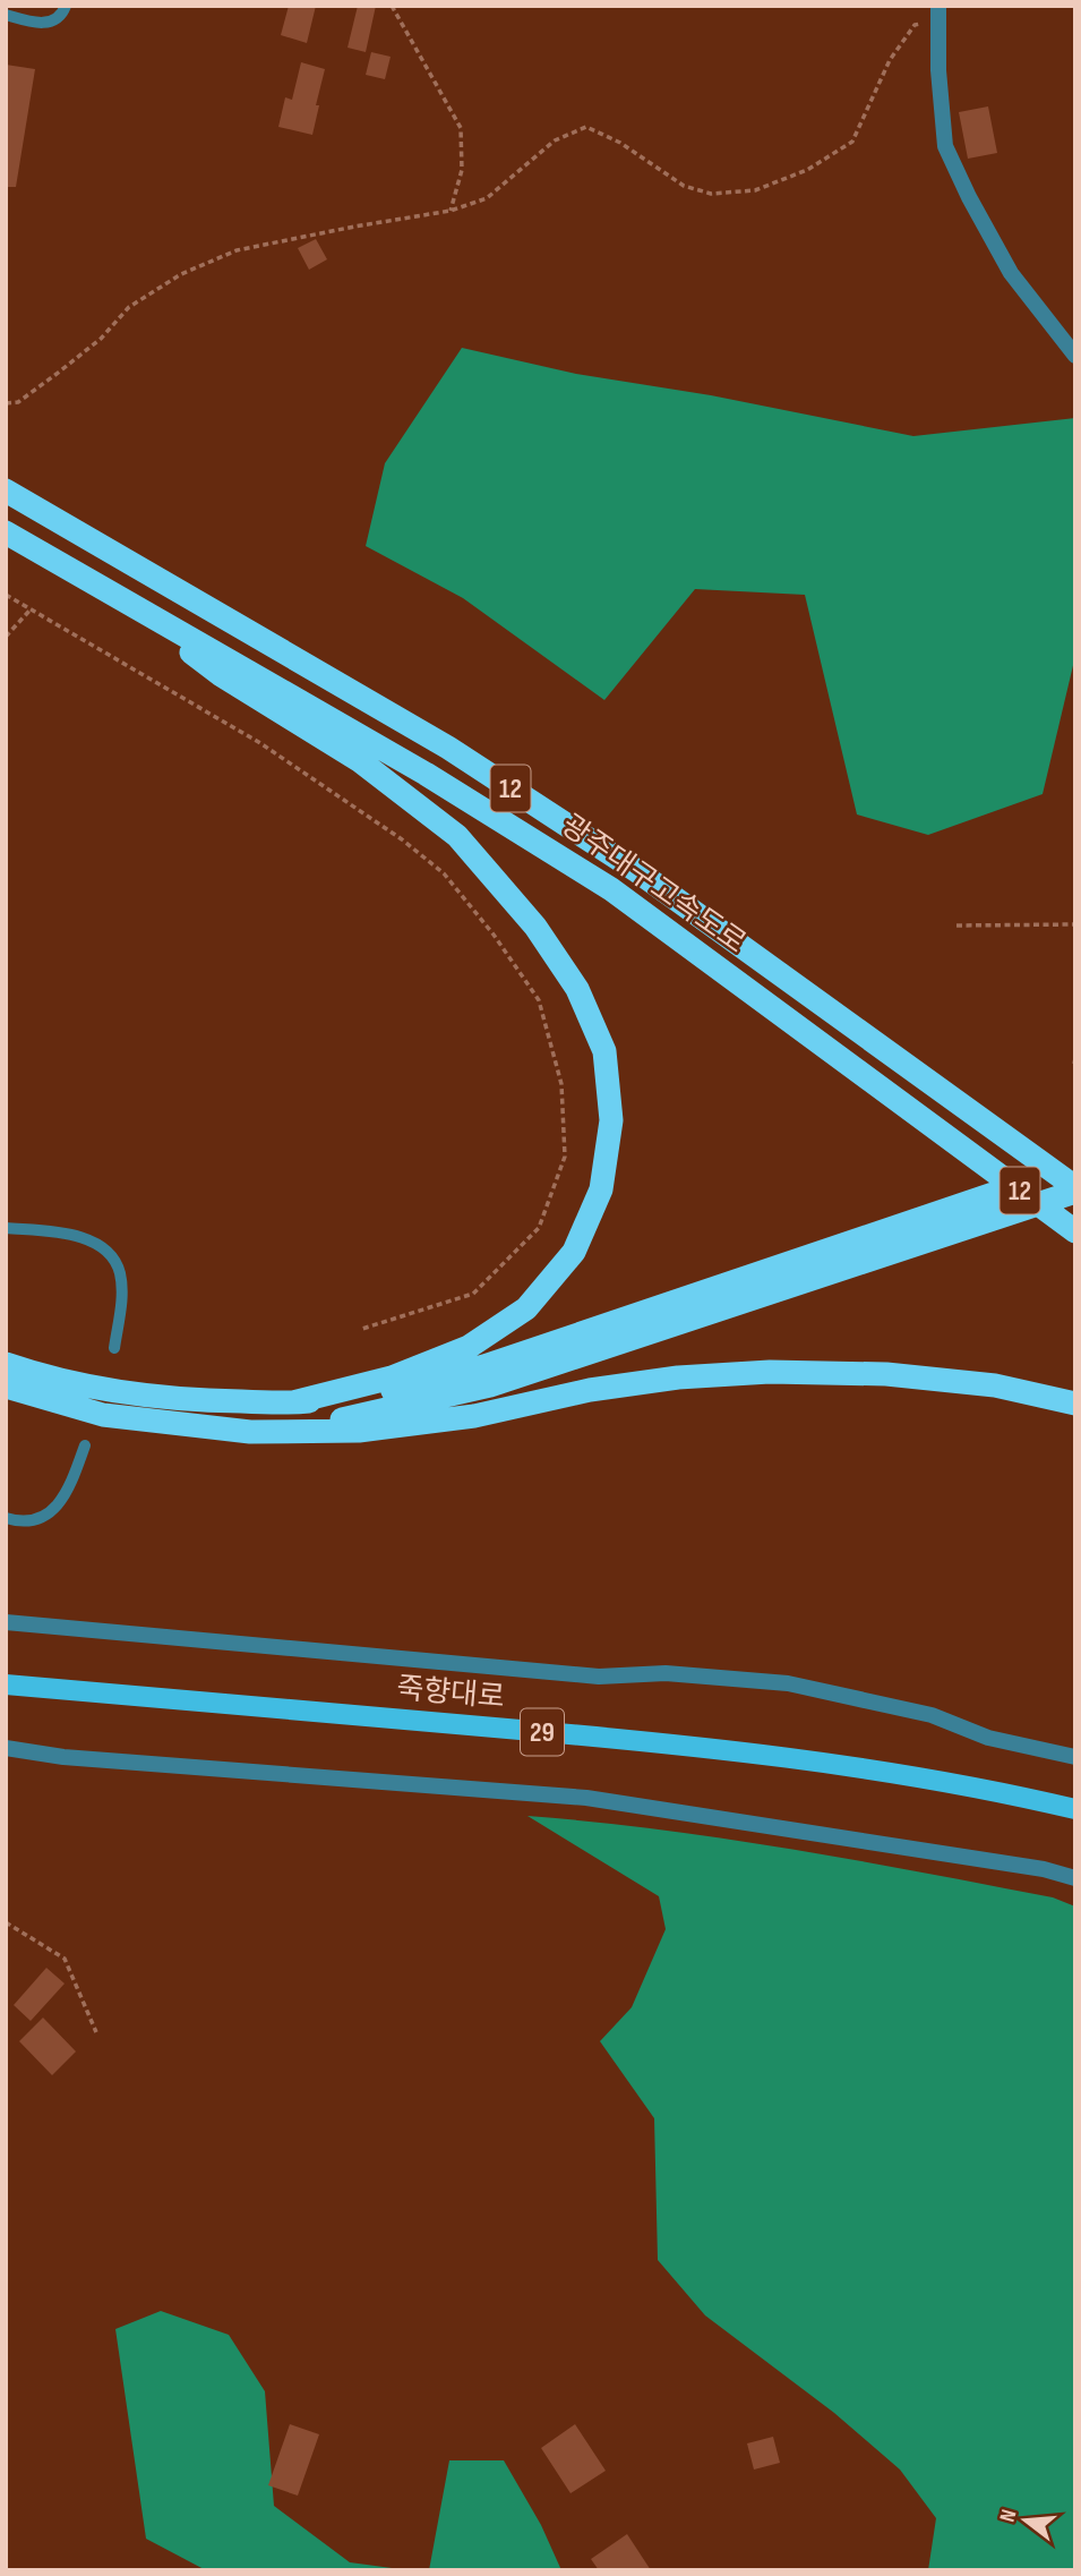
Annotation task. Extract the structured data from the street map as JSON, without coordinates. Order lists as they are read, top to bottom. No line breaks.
{"streets":{"highway":["12","광주대구고속도로"],"main road":["죽향대로","29"]},"north":"left"}
